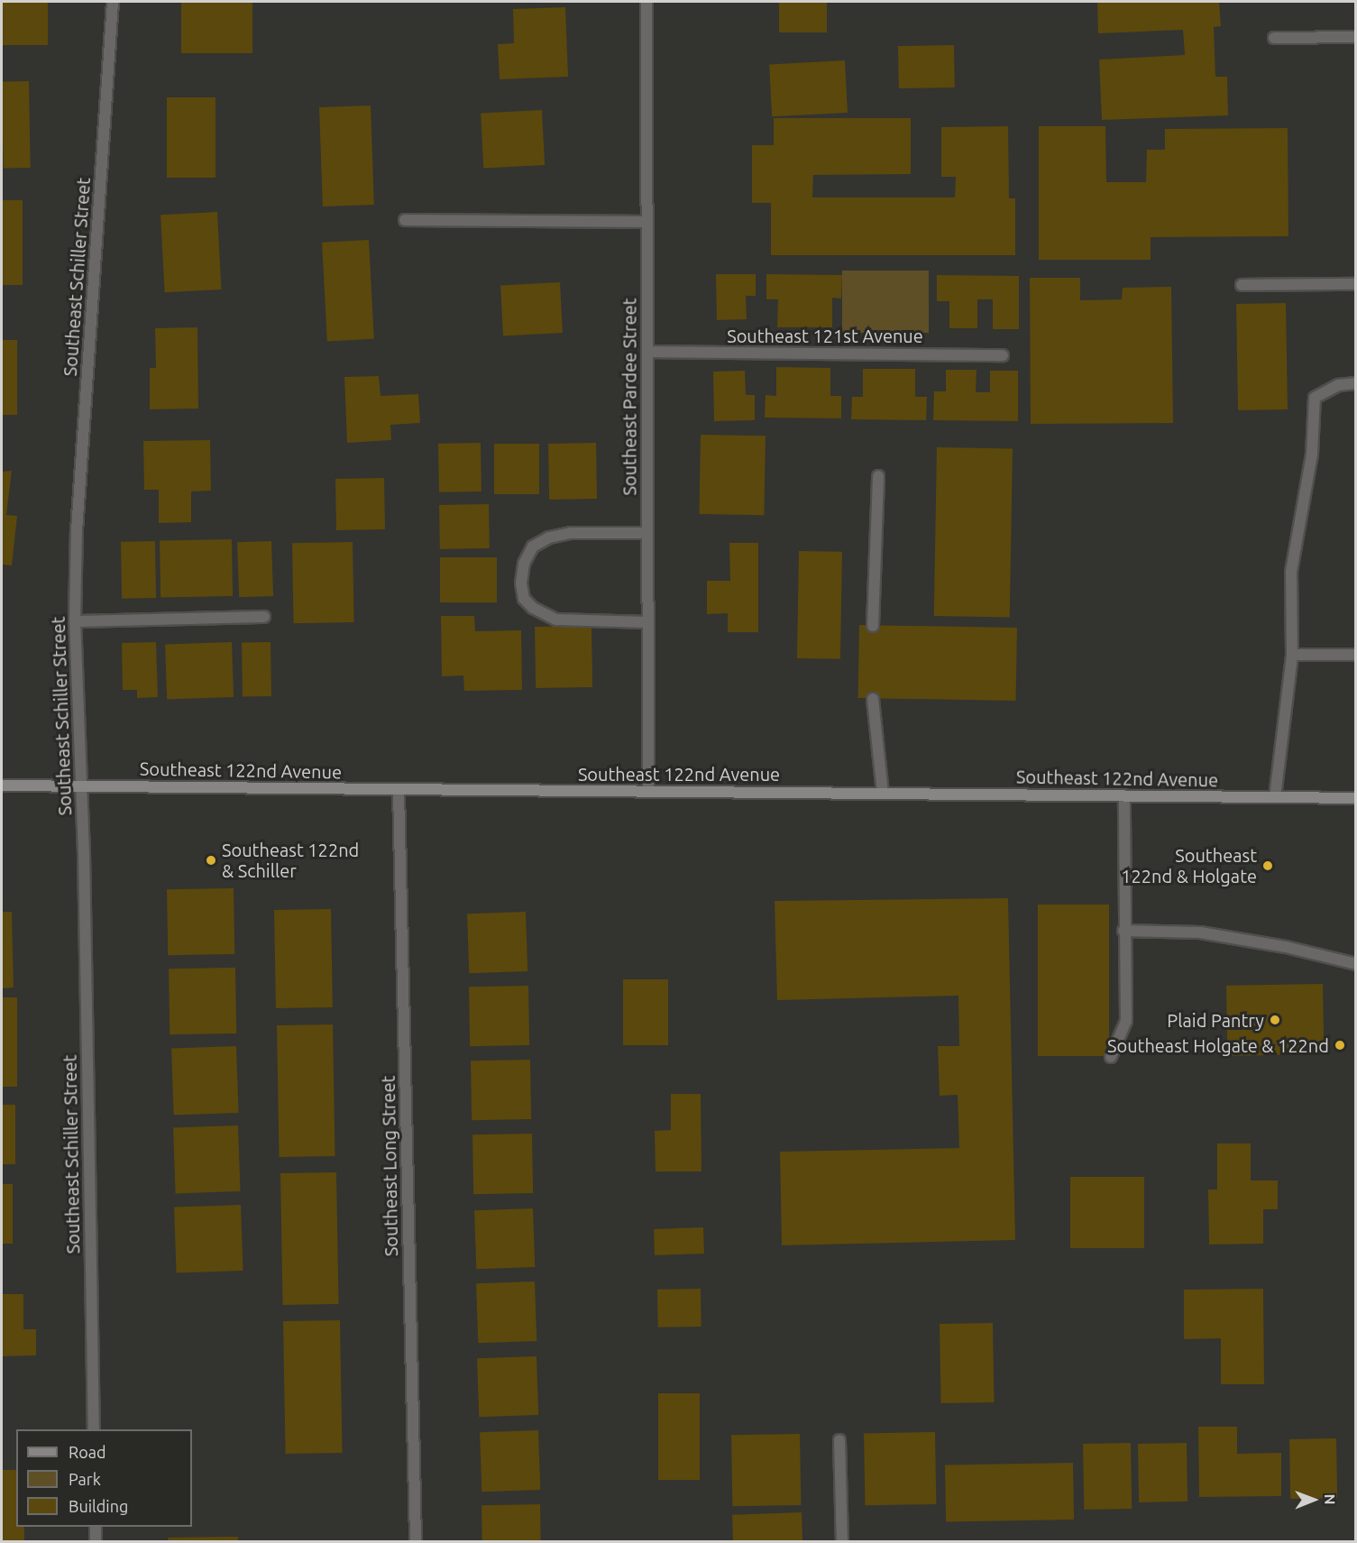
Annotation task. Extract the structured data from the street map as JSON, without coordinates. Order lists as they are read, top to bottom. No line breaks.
{"streets":{"main road":["Southeast 122nd Avenue"],"street":["Southeast Schiller Street","Southeast 121st Avenue","Southeast Pardee Street","Southeast Long Street"]},"crossings":[["Southeast Schiller Street","Southeast 122nd Avenue"],["Southeast 121st Avenue","Southeast Pardee Street"],["Southeast Pardee Street","Southeast 122nd Avenue"],["Southeast 122nd Avenue","Southeast Long Street"]],"places":["Southeast 122nd & Schiller","Southeast 122nd & Holgate","Plaid Pantry","Southeast Holgate & 122nd"],"legend":["Road","Park","Building"],"north":"right"}
